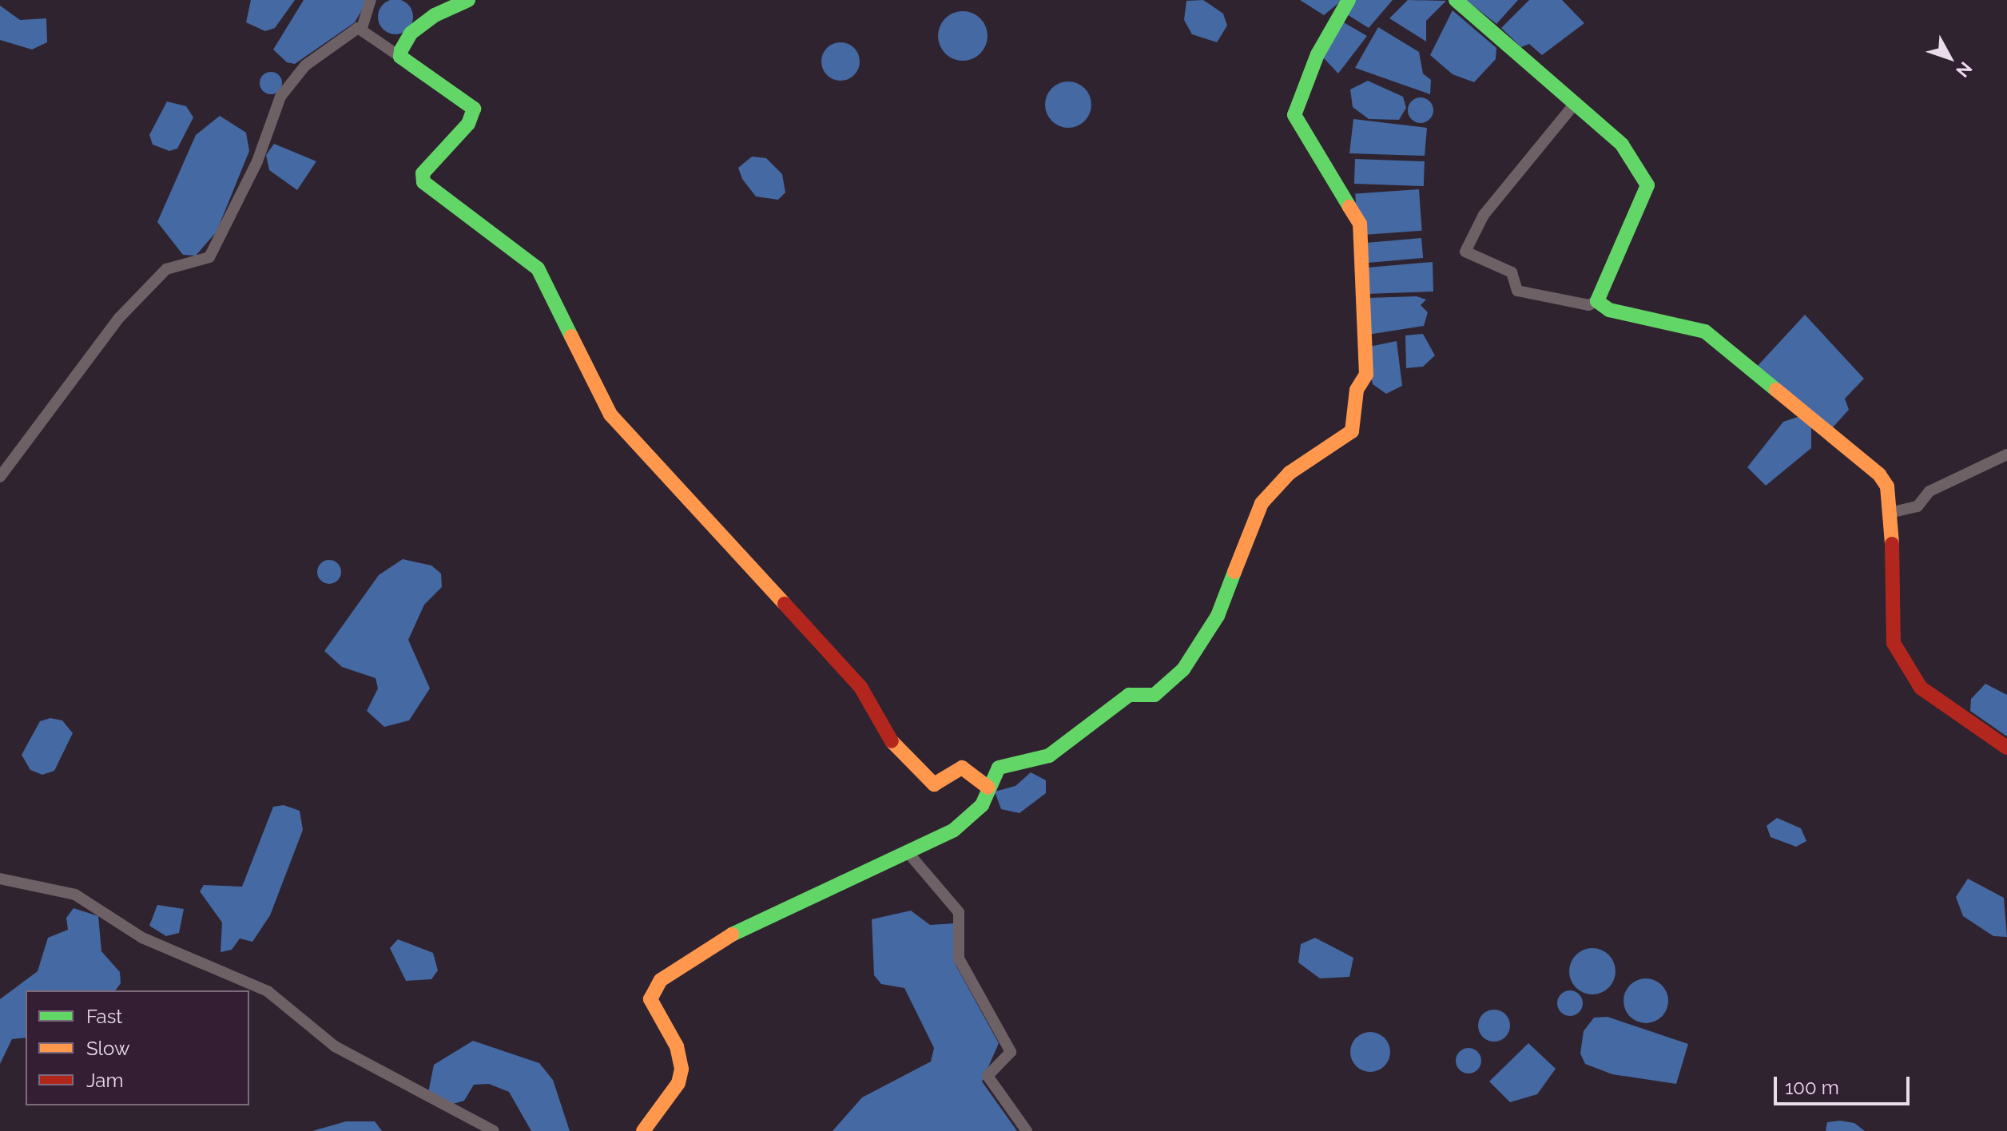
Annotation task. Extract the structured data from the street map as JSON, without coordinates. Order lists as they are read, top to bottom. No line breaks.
{"legend":["Fast","Slow","Jam"],"scale_bar":"100 m","north":"bottom right"}
